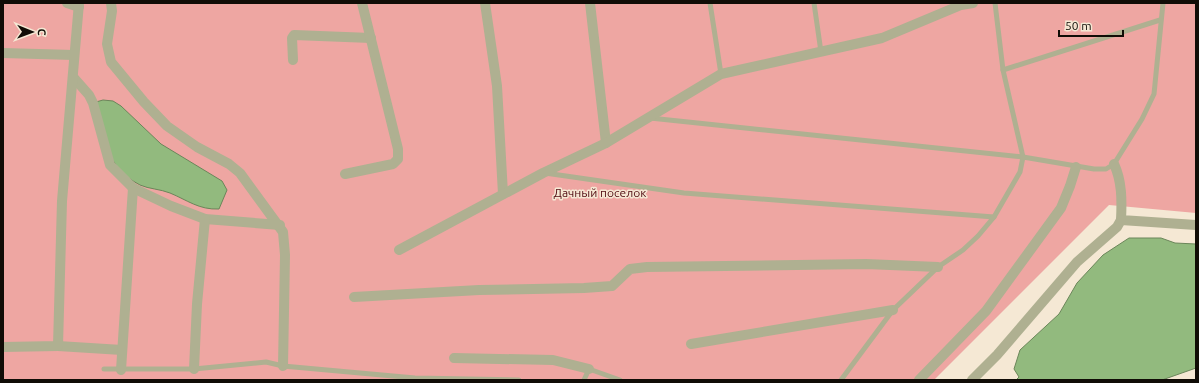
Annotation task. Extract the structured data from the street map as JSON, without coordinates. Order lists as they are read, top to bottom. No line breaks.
{"parks":["Дачный поселок"],"scale_bar":"50 m","north":"right"}
